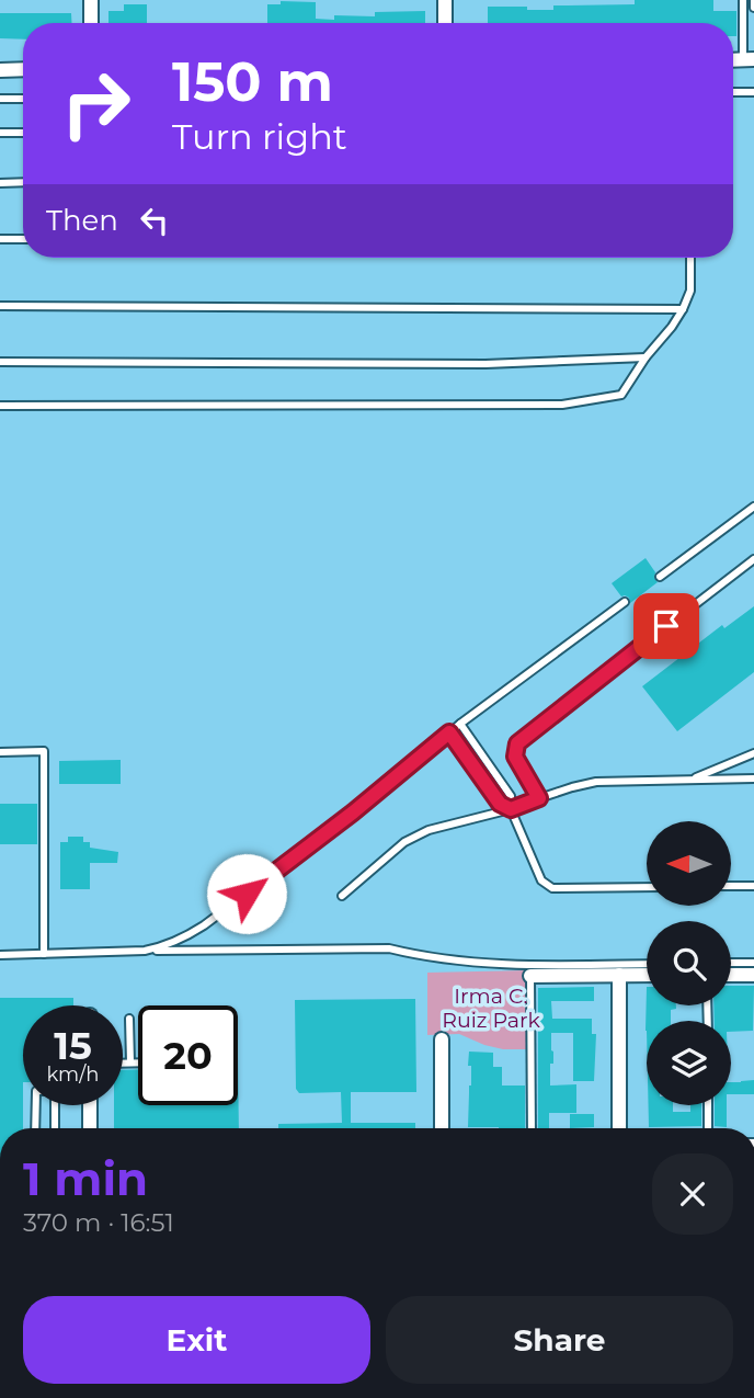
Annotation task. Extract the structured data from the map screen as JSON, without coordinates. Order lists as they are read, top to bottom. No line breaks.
{"parks":["Irma C. Ruiz Park"],"north":"left","page":{"turn":["150 m","Turn right"],"then":"Then","speed":"15 km/h","limit":"20","heading":["1 min","370 m · 16:51"],"buttons":["Exit","Share"]}}
